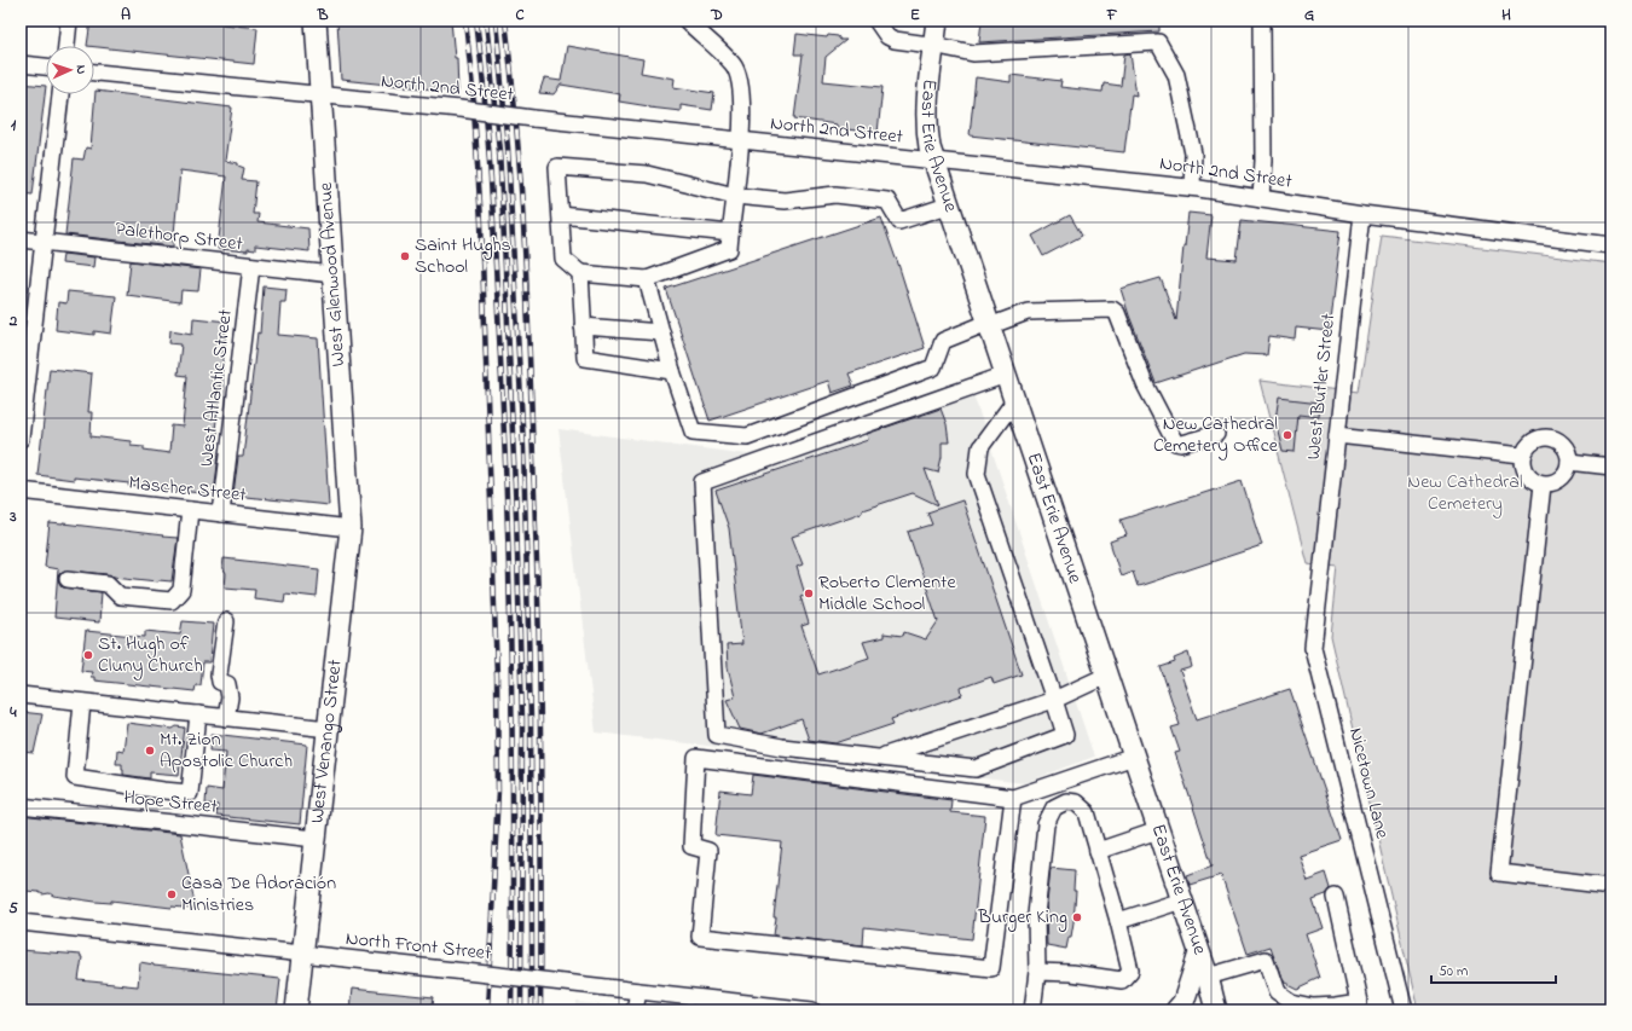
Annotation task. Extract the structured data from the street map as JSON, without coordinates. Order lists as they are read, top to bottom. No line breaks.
{"streets":{"main road":["East Erie Avenue","West Glenwood Avenue","West Venango Street"],"street":["North 2nd Street","Palethorp Street","West Butler Street","West Atlantic Street","Mascher Street","Nicetown Lane","Hope Street","North Front Street"]},"crossings":[["North 2nd Street","East Erie Avenue"],["North 2nd Street","West Glenwood Avenue"],["North 2nd Street","West Butler Street"],["Palethorp Street","West Glenwood Avenue"],["Palethorp Street","West Atlantic Street"],["West Glenwood Avenue","Mascher Street"],["West Glenwood Avenue","West Venango Street"],["West Butler Street","Nicetown Lane"],["West Atlantic Street","Mascher Street"],["Mascher Street","West Venango Street"],["West Venango Street","Hope Street"],["West Venango Street","North Front Street"]],"parks":["New Cathedral Cemetery"],"places":["Saint Hughs School","New Cathedral Cemetery Office","Roberto Clemente Middle School","St. Hugh of Cluny Church","Mt. Zion Apostolic Church","Casa De Adoración Ministries","Burger King"],"scale_bar":"50 m","north":"right","grid":{"columns":["A","B","C","D","E","F","G","H"],"rows":["1","2","3","4","5"]}}
